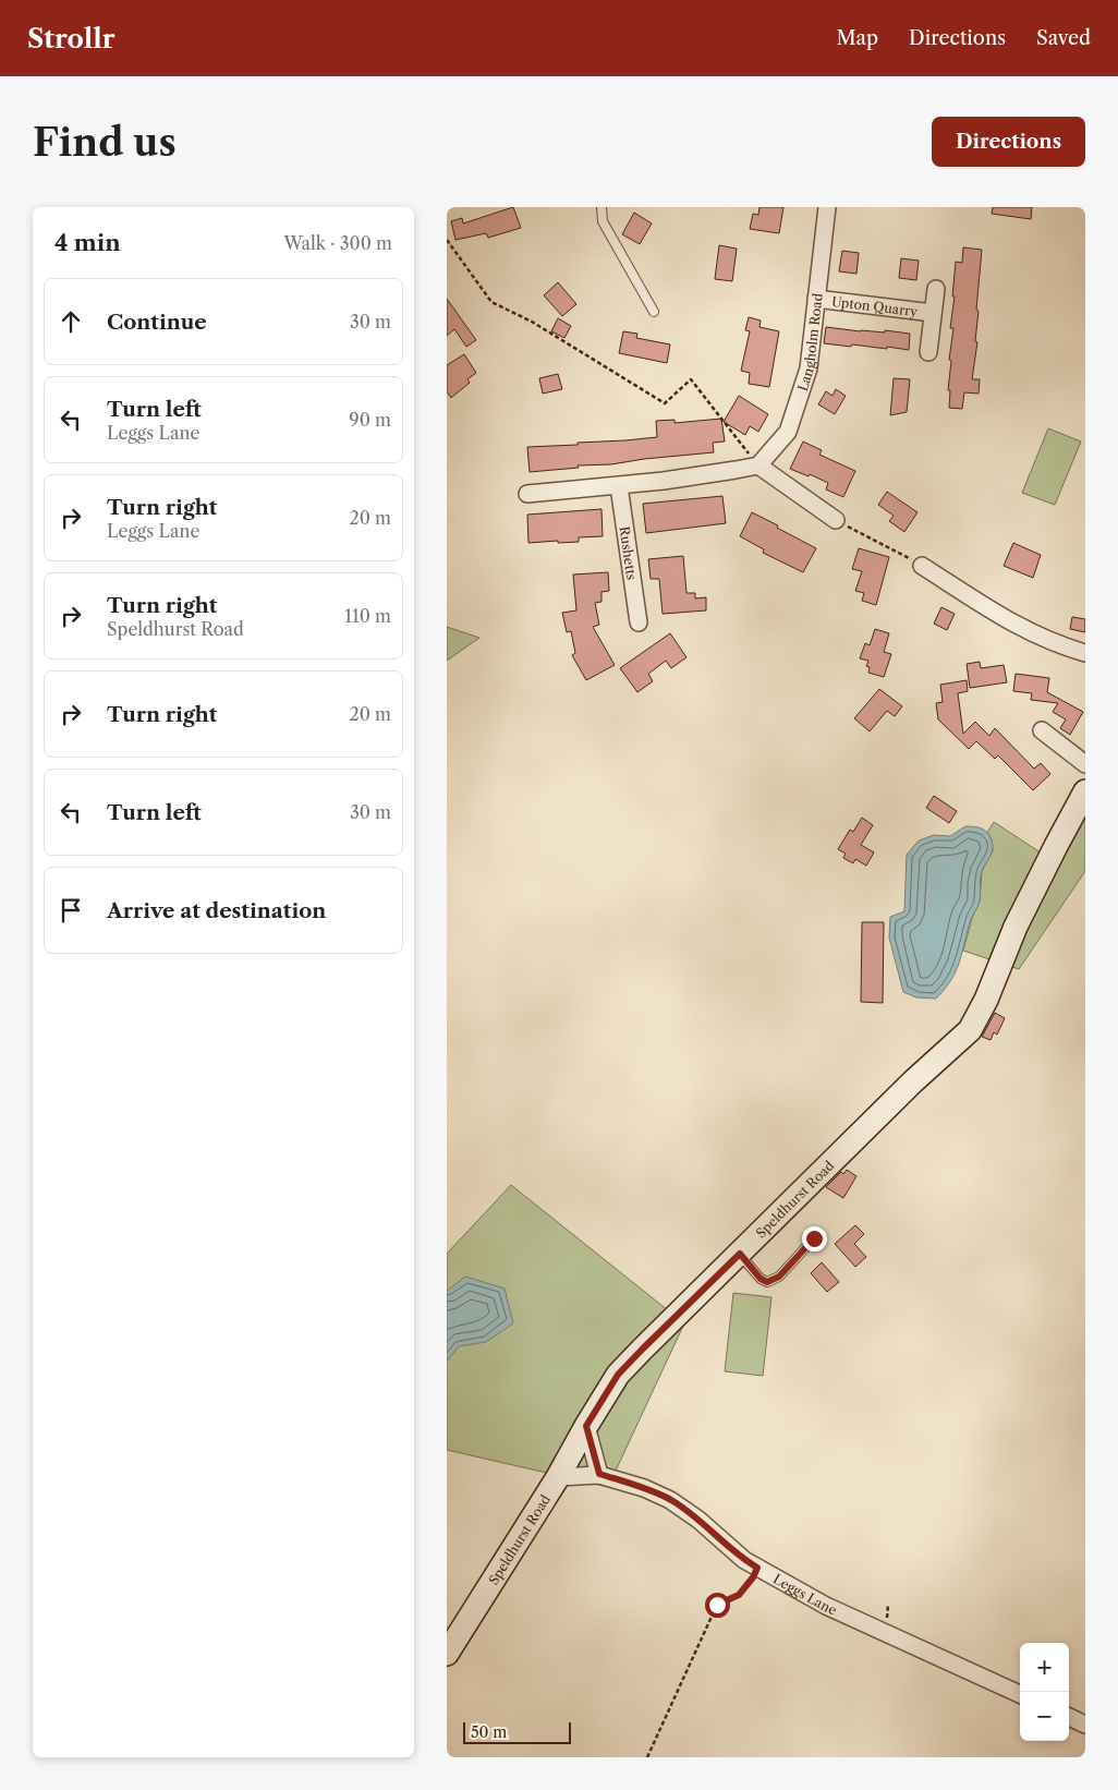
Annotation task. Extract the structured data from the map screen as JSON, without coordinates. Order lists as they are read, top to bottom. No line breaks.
{"streets":{"street":["Upton Quarry","Langholm Road","Rushetts","Speldhurst Road","Leggs Lane"]},"crossings":[["Upton Quarry","Langholm Road"],["Speldhurst Road","Leggs Lane"]],"scale_bar":"50 m","page":{"header":"Strollr","nav":["Map","Directions","Saved"],"buttons":"Directions","title":"Find us","heading":["4 min","Walk · 300 m"],"list":[["Continue","30 m"],["Turn left","Leggs Lane","90 m"],["Turn right","Leggs Lane","20 m"],["Turn right","Speldhurst Road","110 m"],["Turn right","20 m"],["Turn left","30 m"],"Arrive at destination"],"map_buttons":["+","−"],"scale":"50 m"}}
